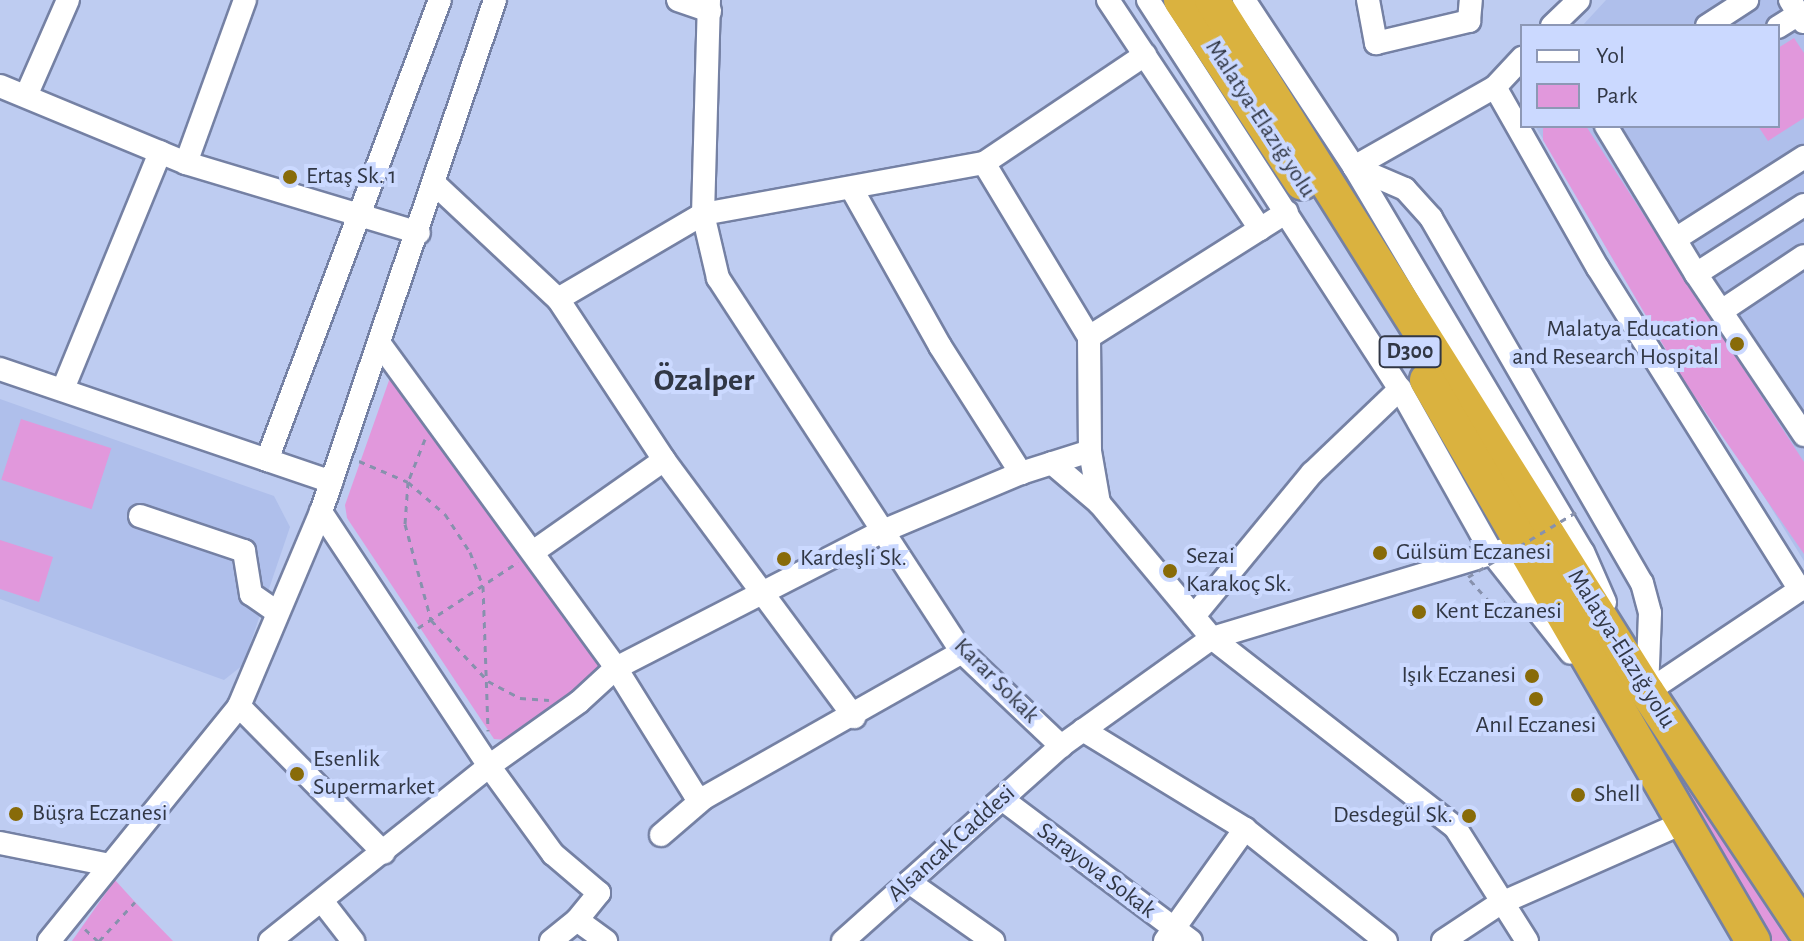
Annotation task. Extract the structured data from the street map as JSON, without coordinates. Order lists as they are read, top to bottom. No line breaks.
{"streets":{"highway":["Malatya-Elazığ yolu","D300"],"street":["Karar Sokak","Alsancak Caddesi","Sarayova Sokak"]},"crossings":[["Malatya-Elazığ yolu","Alsancak Caddesi"],["Karar Sokak","Alsancak Caddesi"],["Alsancak Caddesi","Sarayova Sokak"]],"districts":["Özalper"],"places":["Ertaş Sk. 1","Malatya Education and Research Hospital","Gülsüm Eczanesi","Kardeşli Sk.","Sezai Karakoç Sk.","Kent Eczanesi","Işık Eczanesi","Anıl Eczanesi","Esenlik Supermarket","Shell","Büşra Eczanesi","Desdegül Sk."],"legend":["Yol","Park"]}
